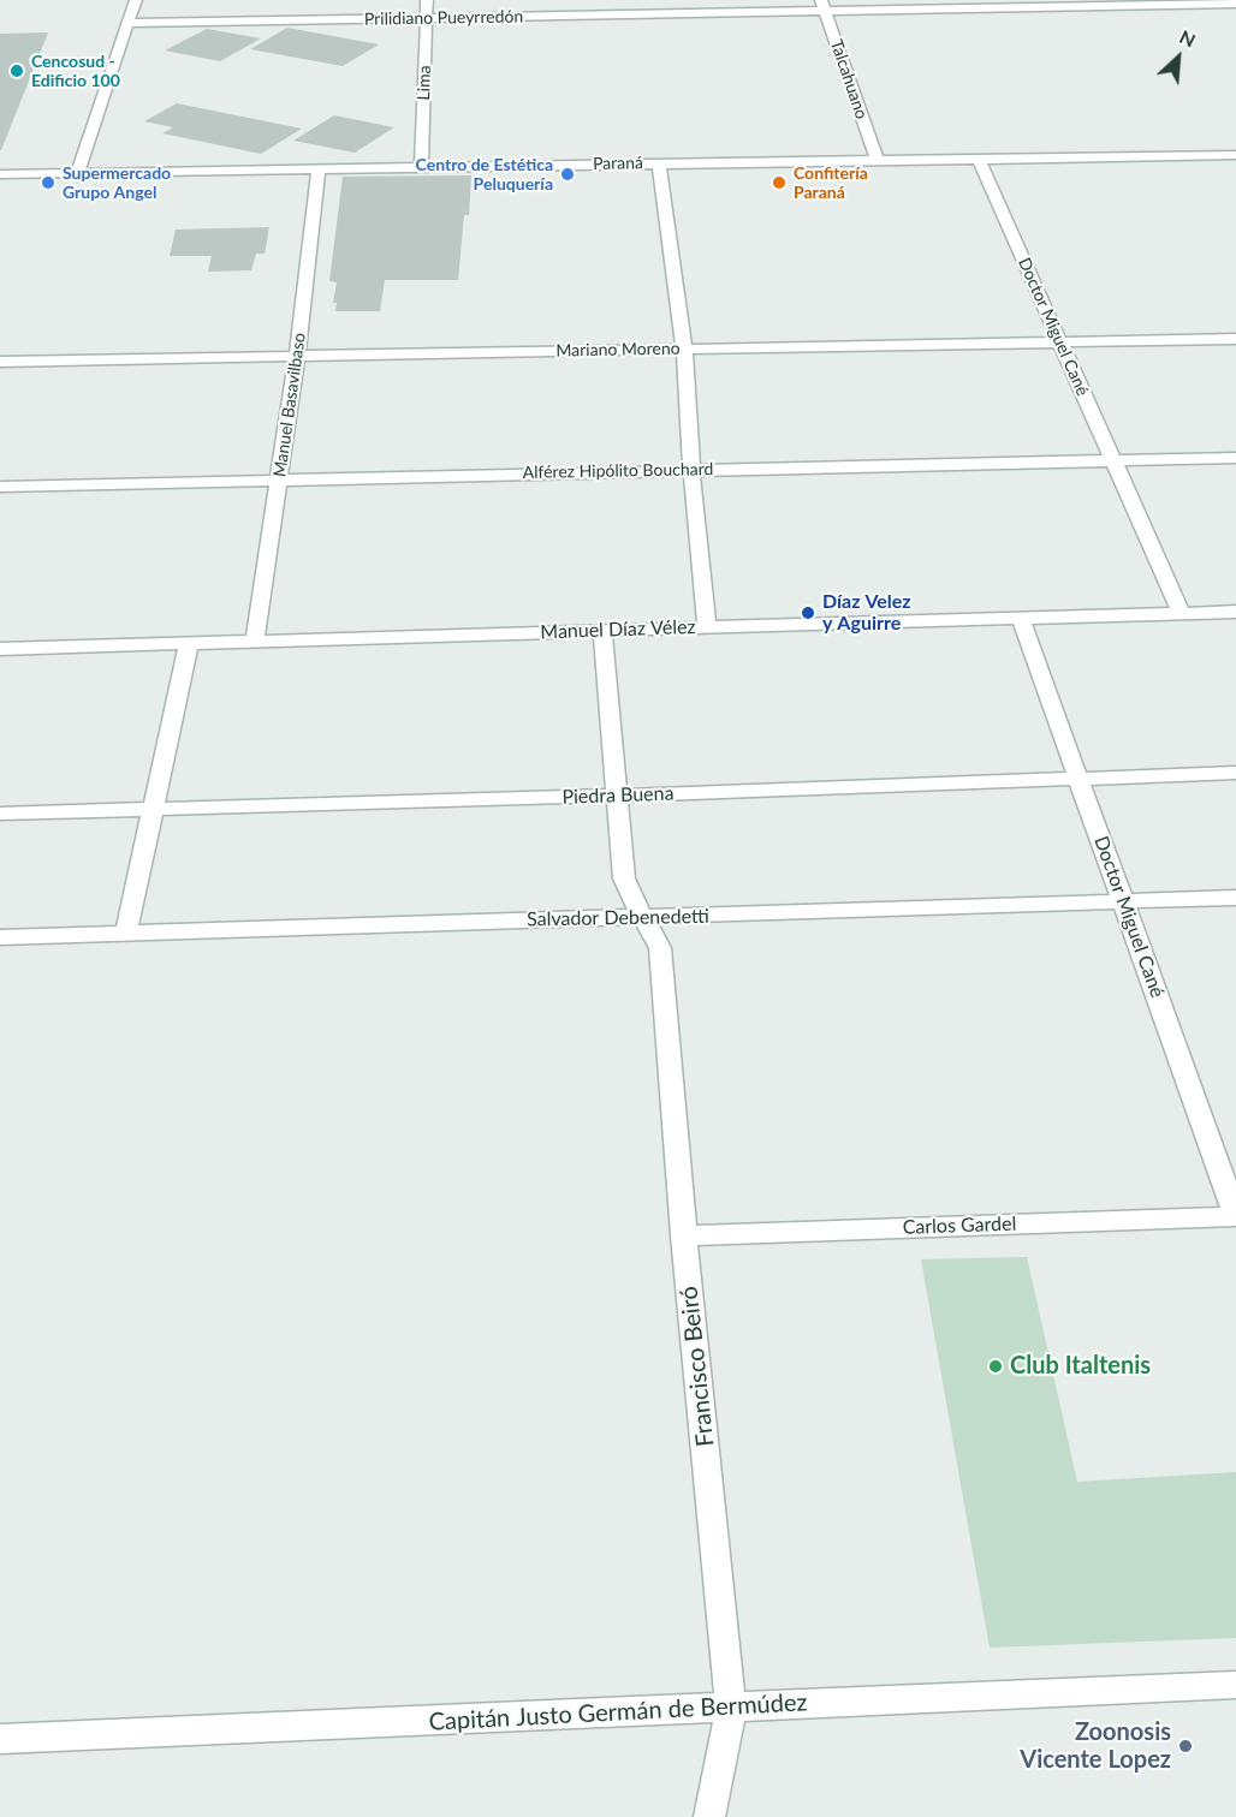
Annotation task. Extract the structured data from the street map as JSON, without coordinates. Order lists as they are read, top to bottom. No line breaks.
{"streets":{"street":["Prilidiano Pueyrredón","Talcahuano","Lima","Paraná","Doctor Miguel Cané","Mariano Moreno","Manuel Basavilbaso","Alférez Hipólito Bouchard","Manuel Díaz Vélez","Piedra Buena","Salvador Debenedetti","Carlos Gardel","Francisco Beiró","Capitán Justo Germán de Bermúdez"]},"crossings":[["Prilidiano Pueyrredón","Talcahuano"],["Prilidiano Pueyrredón","Lima"],["Talcahuano","Paraná"],["Lima","Paraná"],["Paraná","Doctor Miguel Cané"],["Paraná","Manuel Basavilbaso"],["Doctor Miguel Cané","Mariano Moreno"],["Doctor Miguel Cané","Alférez Hipólito Bouchard"],["Doctor Miguel Cané","Manuel Díaz Vélez"],["Doctor Miguel Cané","Piedra Buena"],["Doctor Miguel Cané","Salvador Debenedetti"],["Doctor Miguel Cané","Carlos Gardel"],["Mariano Moreno","Manuel Basavilbaso"],["Manuel Basavilbaso","Alférez Hipólito Bouchard"],["Manuel Basavilbaso","Manuel Díaz Vélez"],["Manuel Díaz Vélez","Francisco Beiró"],["Piedra Buena","Francisco Beiró"],["Salvador Debenedetti","Francisco Beiró"],["Carlos Gardel","Francisco Beiró"],["Francisco Beiró","Capitán Justo Germán de Bermúdez"]],"places":["Cencosud - Edificio 100","Centro de Estética Peluquería","Supermercado Grupo Angel","Confitería Paraná","Díaz Velez y Aguirre","Club Italtenis","Zoonosis Vicente Lopez"],"north":"top right"}
